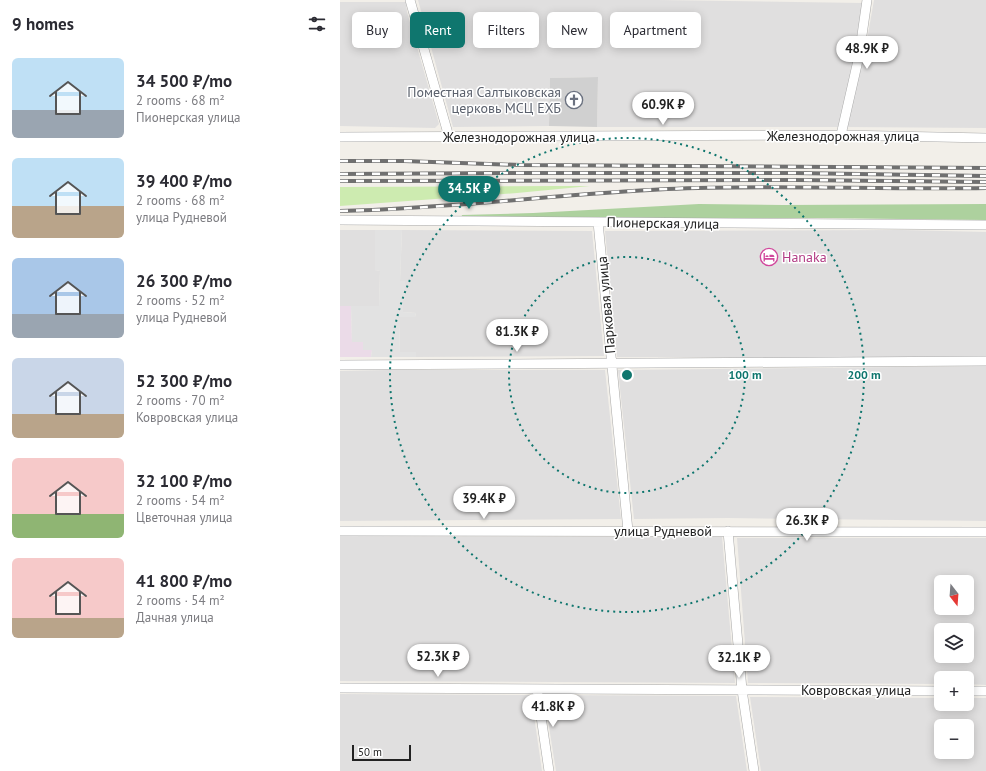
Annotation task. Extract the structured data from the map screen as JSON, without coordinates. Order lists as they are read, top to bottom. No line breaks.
{"streets":{"street":["Железнодорожная улица","Пионерская улица","Парковая улица","улица Рудневой","Ковровская улица"]},"crossings":[["Пионерская улица","Парковая улица"],["Парковая улица","улица Рудневой"]],"places":{"church":["Поместная Салтыковская церковь МСЦ ЕХБ"],"hotel":["Hanaka"]},"scale_bar":"50 m","north":"bottom","page":{"heading":"9 homes","chip":["Buy","Rent","Filters","New","Apartment"],"price":["48.9K ₽","60.9K ₽","34.5K ₽","81.3K ₽","39.4K ₽","26.3K ₽","52.3K ₽","32.1K ₽","41.8K ₽"],"list":[{"name":"34 500 ₽/mo","note":"2 rooms · 68 m² · Пионерская улица"},{"name":"39 400 ₽/mo","note":"2 rooms · 68 m² · улица Рудневой"},{"name":"26 300 ₽/mo","note":"2 rooms · 52 m² · улица Рудневой"},{"name":"52 300 ₽/mo","note":"2 rooms · 70 m² · Ковровская улица"},{"name":"32 100 ₽/mo","note":"2 rooms · 54 m² · Цветочная улица"},{"name":"41 800 ₽/mo","note":"2 rooms · 54 m² · Дачная улица"}],"map_buttons":["+","−"],"scale":"50 m"},"rings":["100 m","200 m"]}
